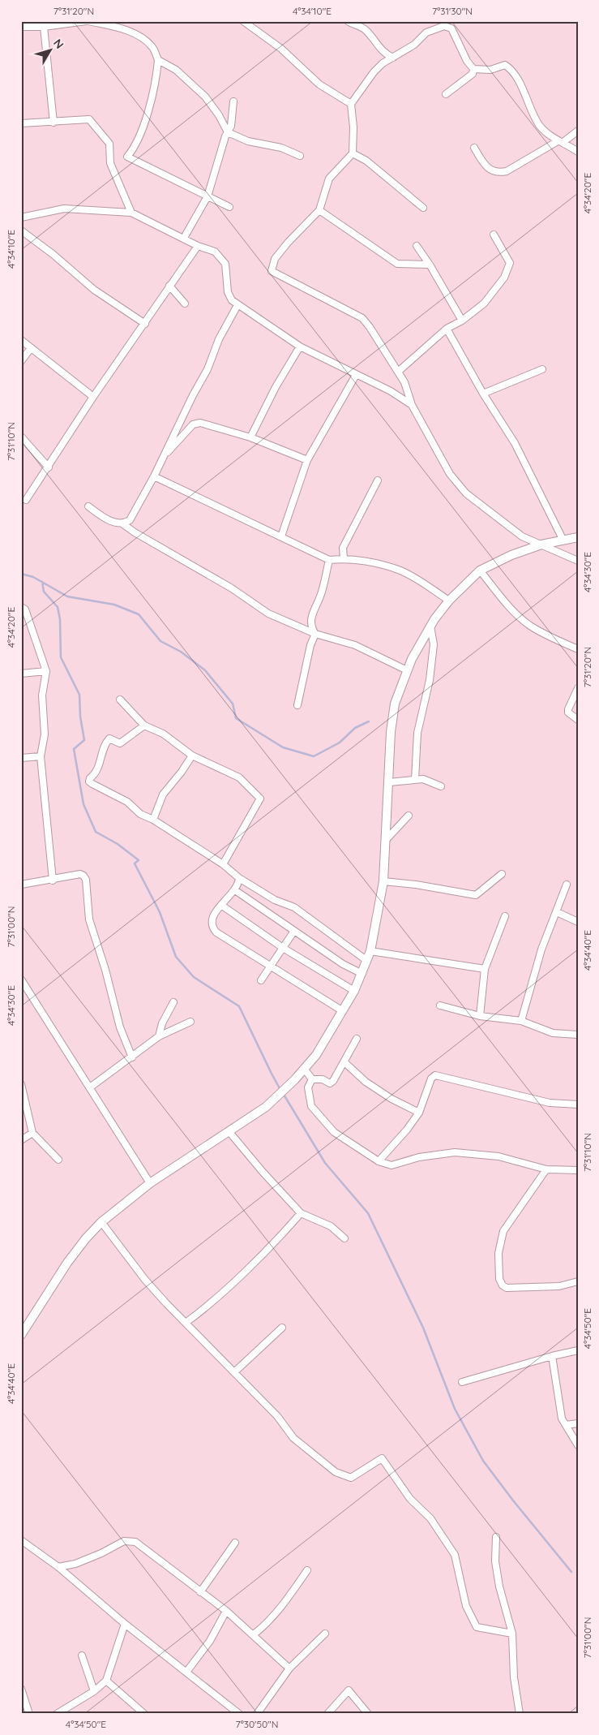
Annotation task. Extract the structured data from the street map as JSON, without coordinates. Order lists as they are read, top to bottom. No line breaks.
{"north":"top right","coordinates":["7°31'20\"N","4°34'10\"E","7°31'30\"N","4°34'20\"E","7°31'10\"N","4°34'30\"E","7°31'00\"N","4°34'40\"E","4°34'50\"E","7°30'50\"N"]}
